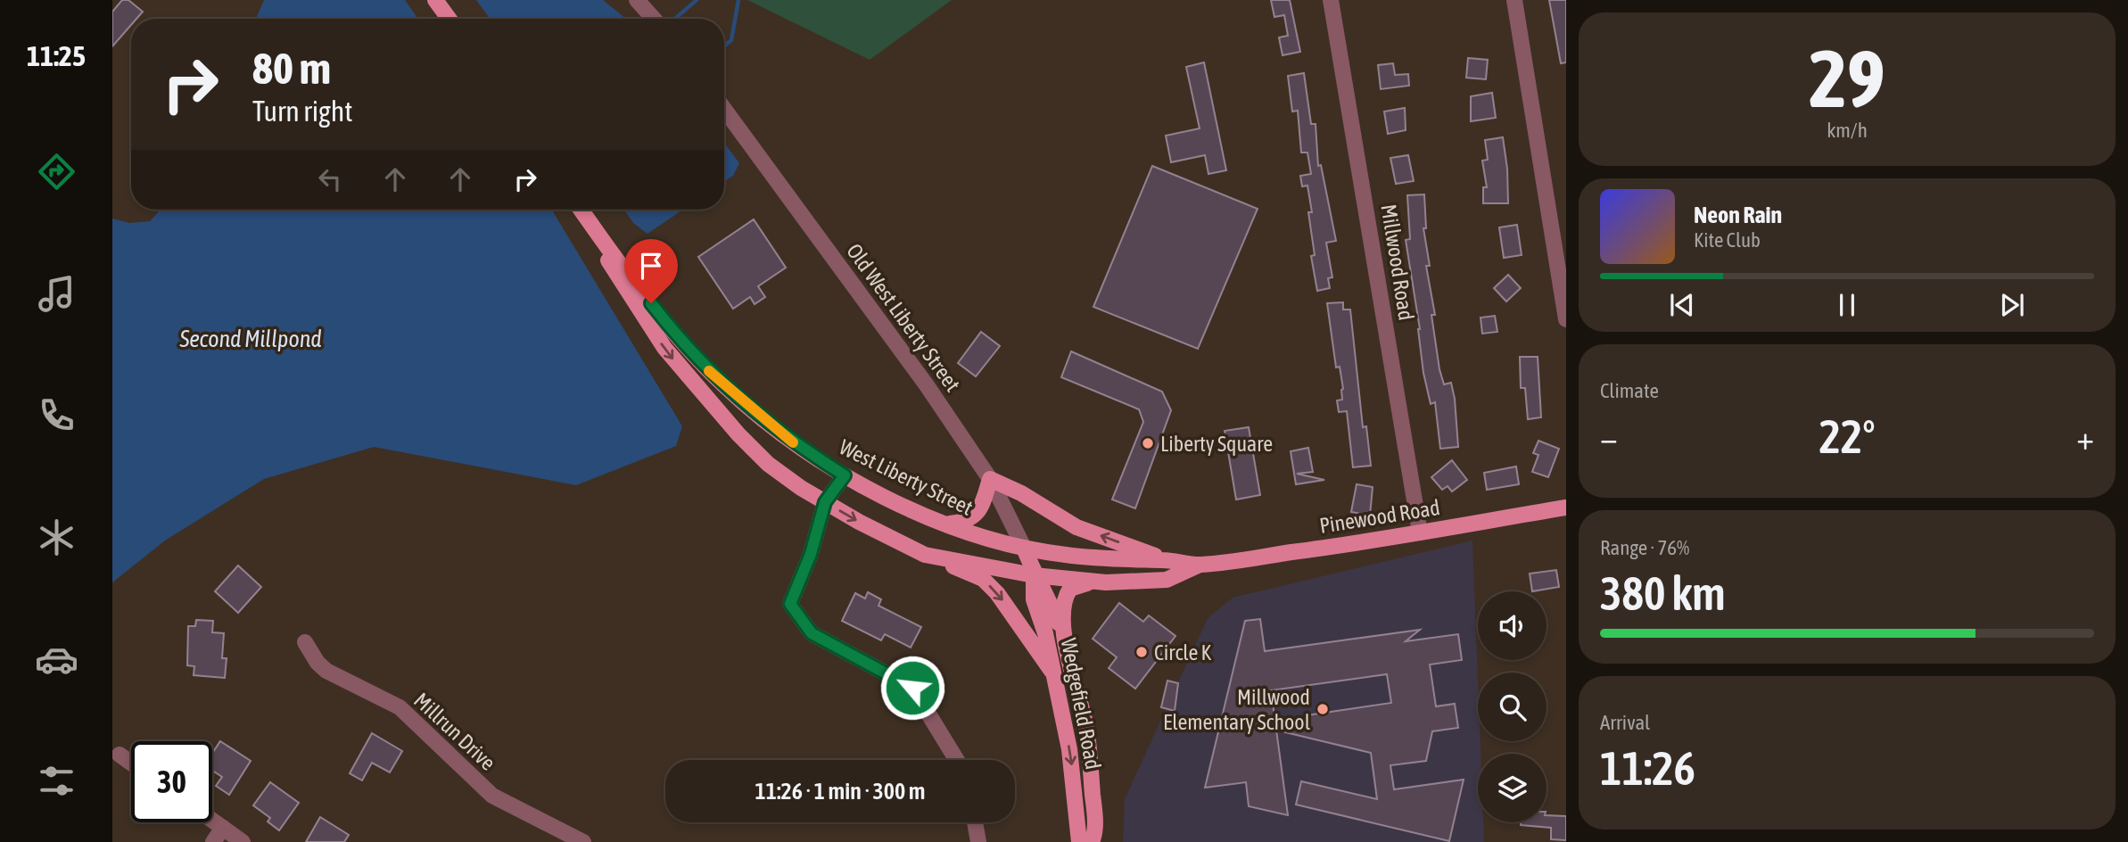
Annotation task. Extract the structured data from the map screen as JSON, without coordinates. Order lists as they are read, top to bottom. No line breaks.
{"streets":{"main road":["Old West Liberty Street","West Liberty Street","Pinewood Road","Wedgefield Road"],"street":["Millwood Road","Millrun Drive"]},"crossings":[["Millwood Road","Pinewood Road"],["Old West Liberty Street","West Liberty Street"],["Old West Liberty Street","Pinewood Road"],["Old West Liberty Street","Wedgefield Road"],["West Liberty Street","Pinewood Road"],["West Liberty Street","Wedgefield Road"],["Pinewood Road","Wedgefield Road"]],"water":["Second Millpond"],"places":["Liberty Square","Circle K","Millwood Elementary School"],"page":{"tabs":"11:25","tile":[["29","km/h"],"Climate",["Range · 76%","380 km"],["Arrival","11:26"]],"turn":["80 m","Turn right"],"song":["Neon Rain","Kite Club"],"heat":["−","22°","+"],"limit":"30","trip":"11:26 · 1 min · 300 m"}}
